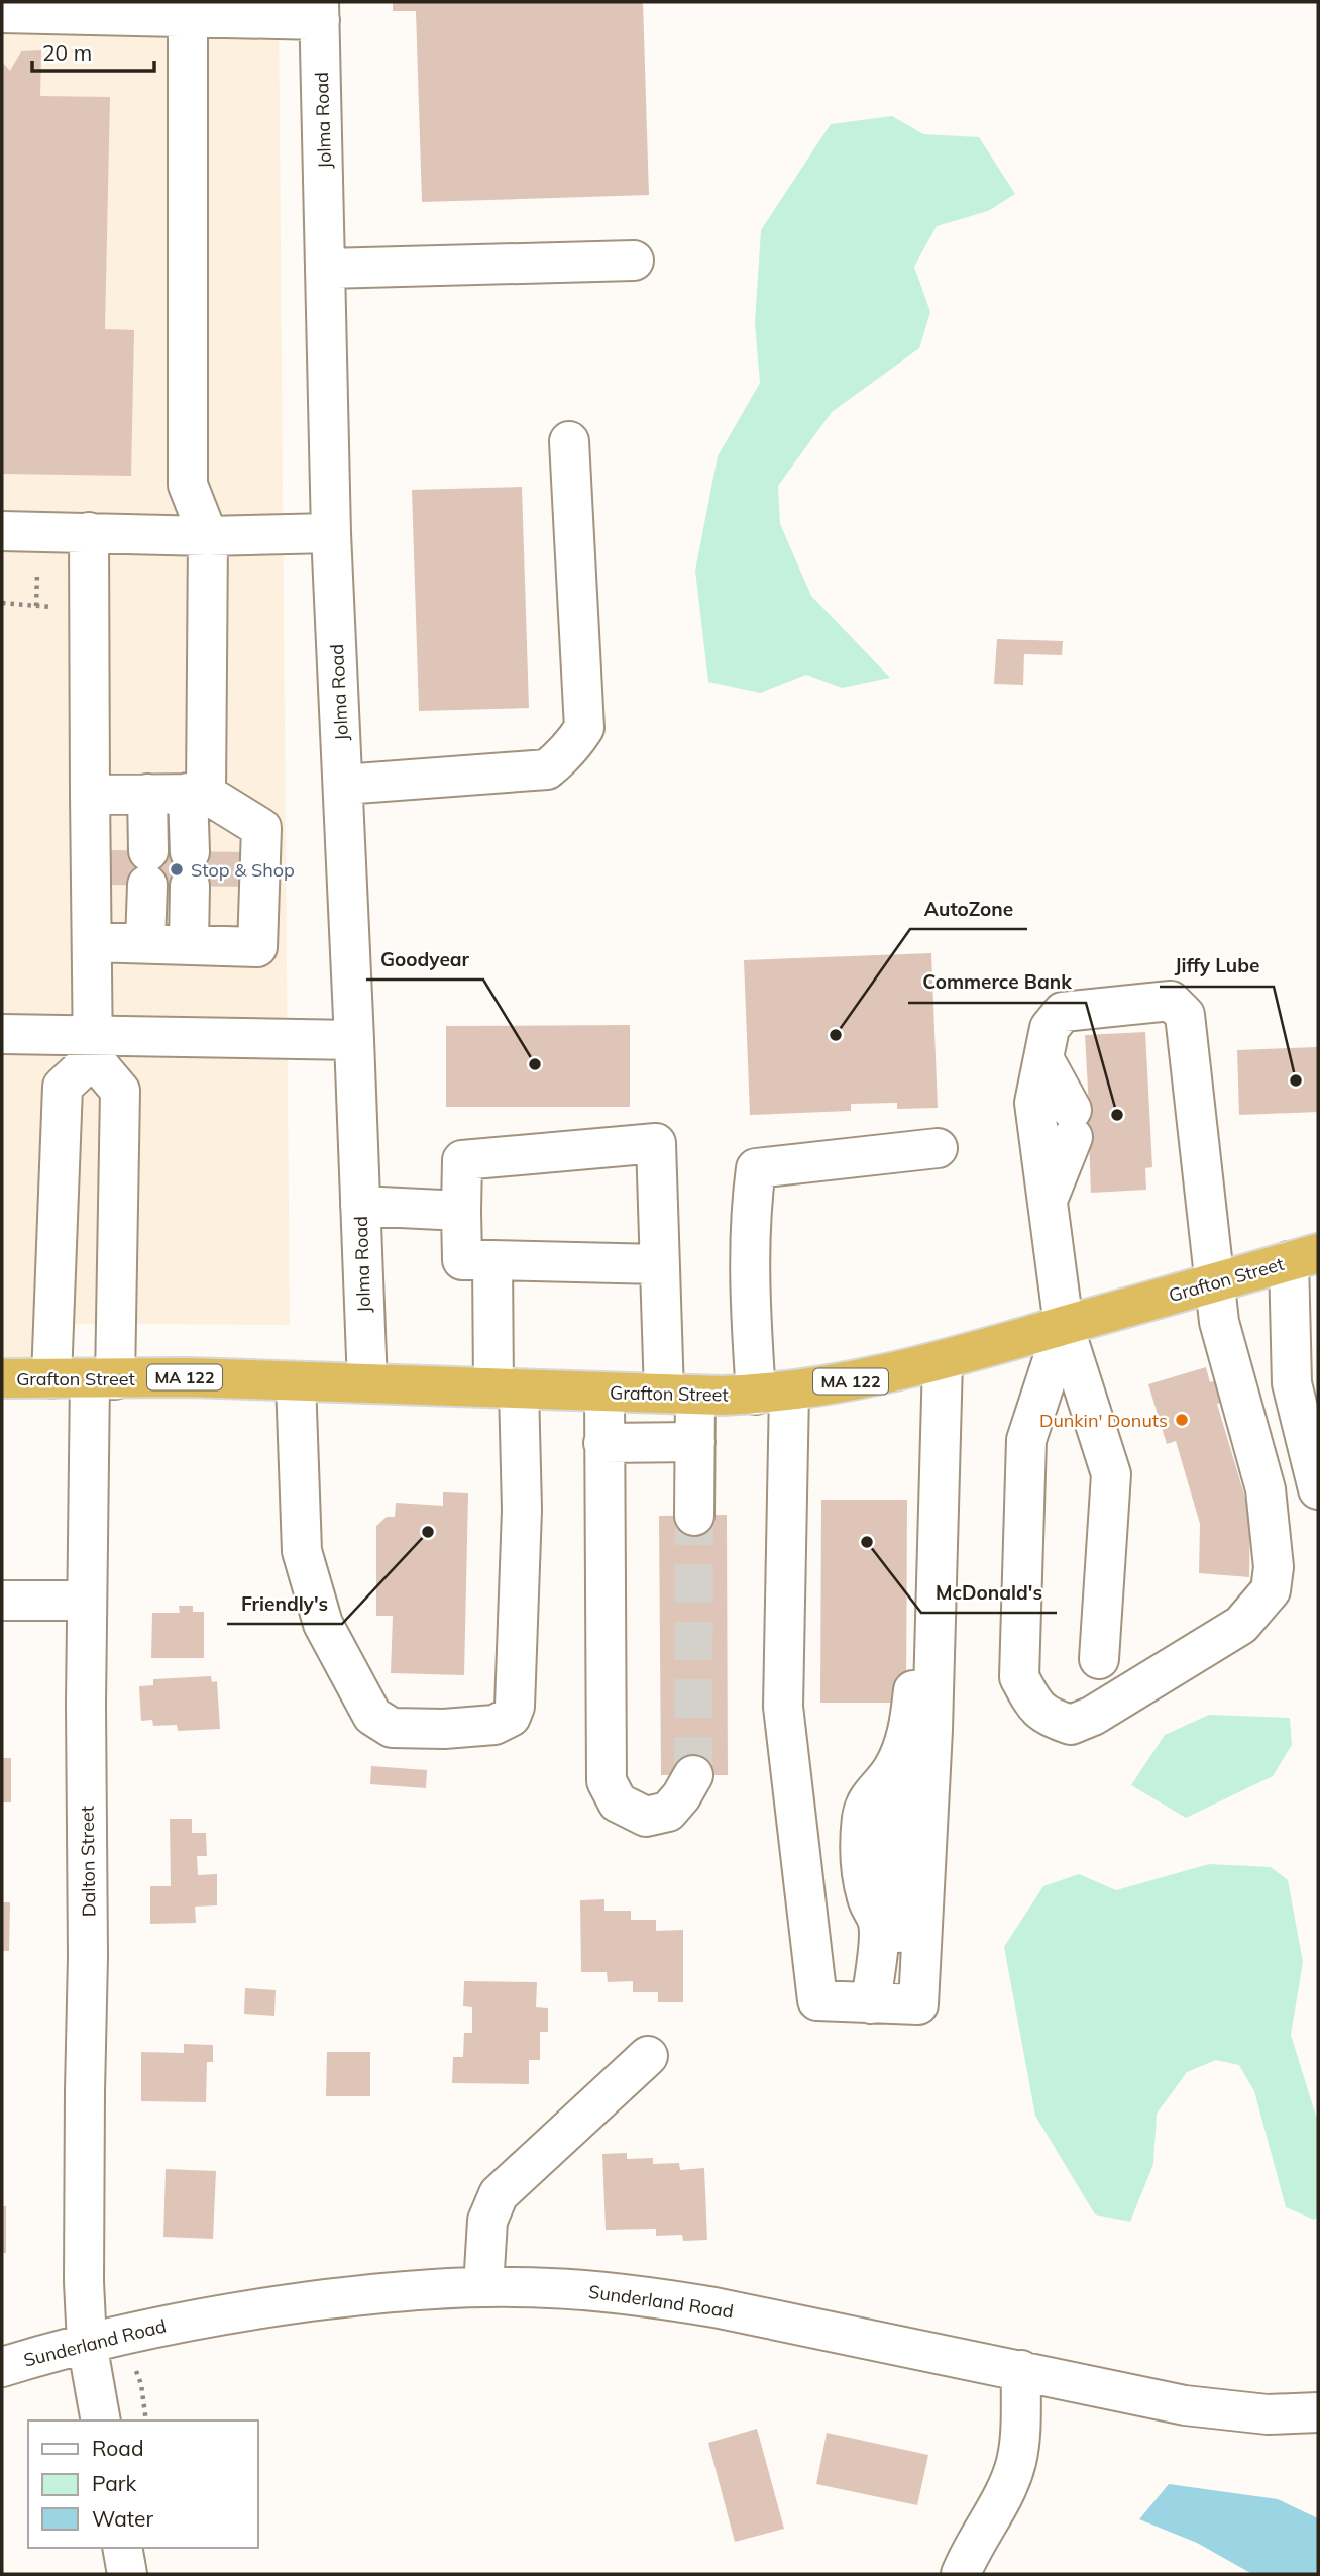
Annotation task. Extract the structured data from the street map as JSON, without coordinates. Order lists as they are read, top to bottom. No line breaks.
{"streets":{"highway":["Grafton Street","MA 122"],"street":["Jolma Road","Dalton Street","Sunderland Road"]},"crossings":[["Jolma Road","Grafton Street"],["Grafton Street","Dalton Street"],["Dalton Street","Sunderland Road"]],"places":["Stop & Shop","AutoZone","Goodyear","Jiffy Lube","Commerce Bank","Dunkin' Donuts","Friendly's","McDonald's"],"legend":["Road","Park","Water"],"scale_bar":"20 m"}
